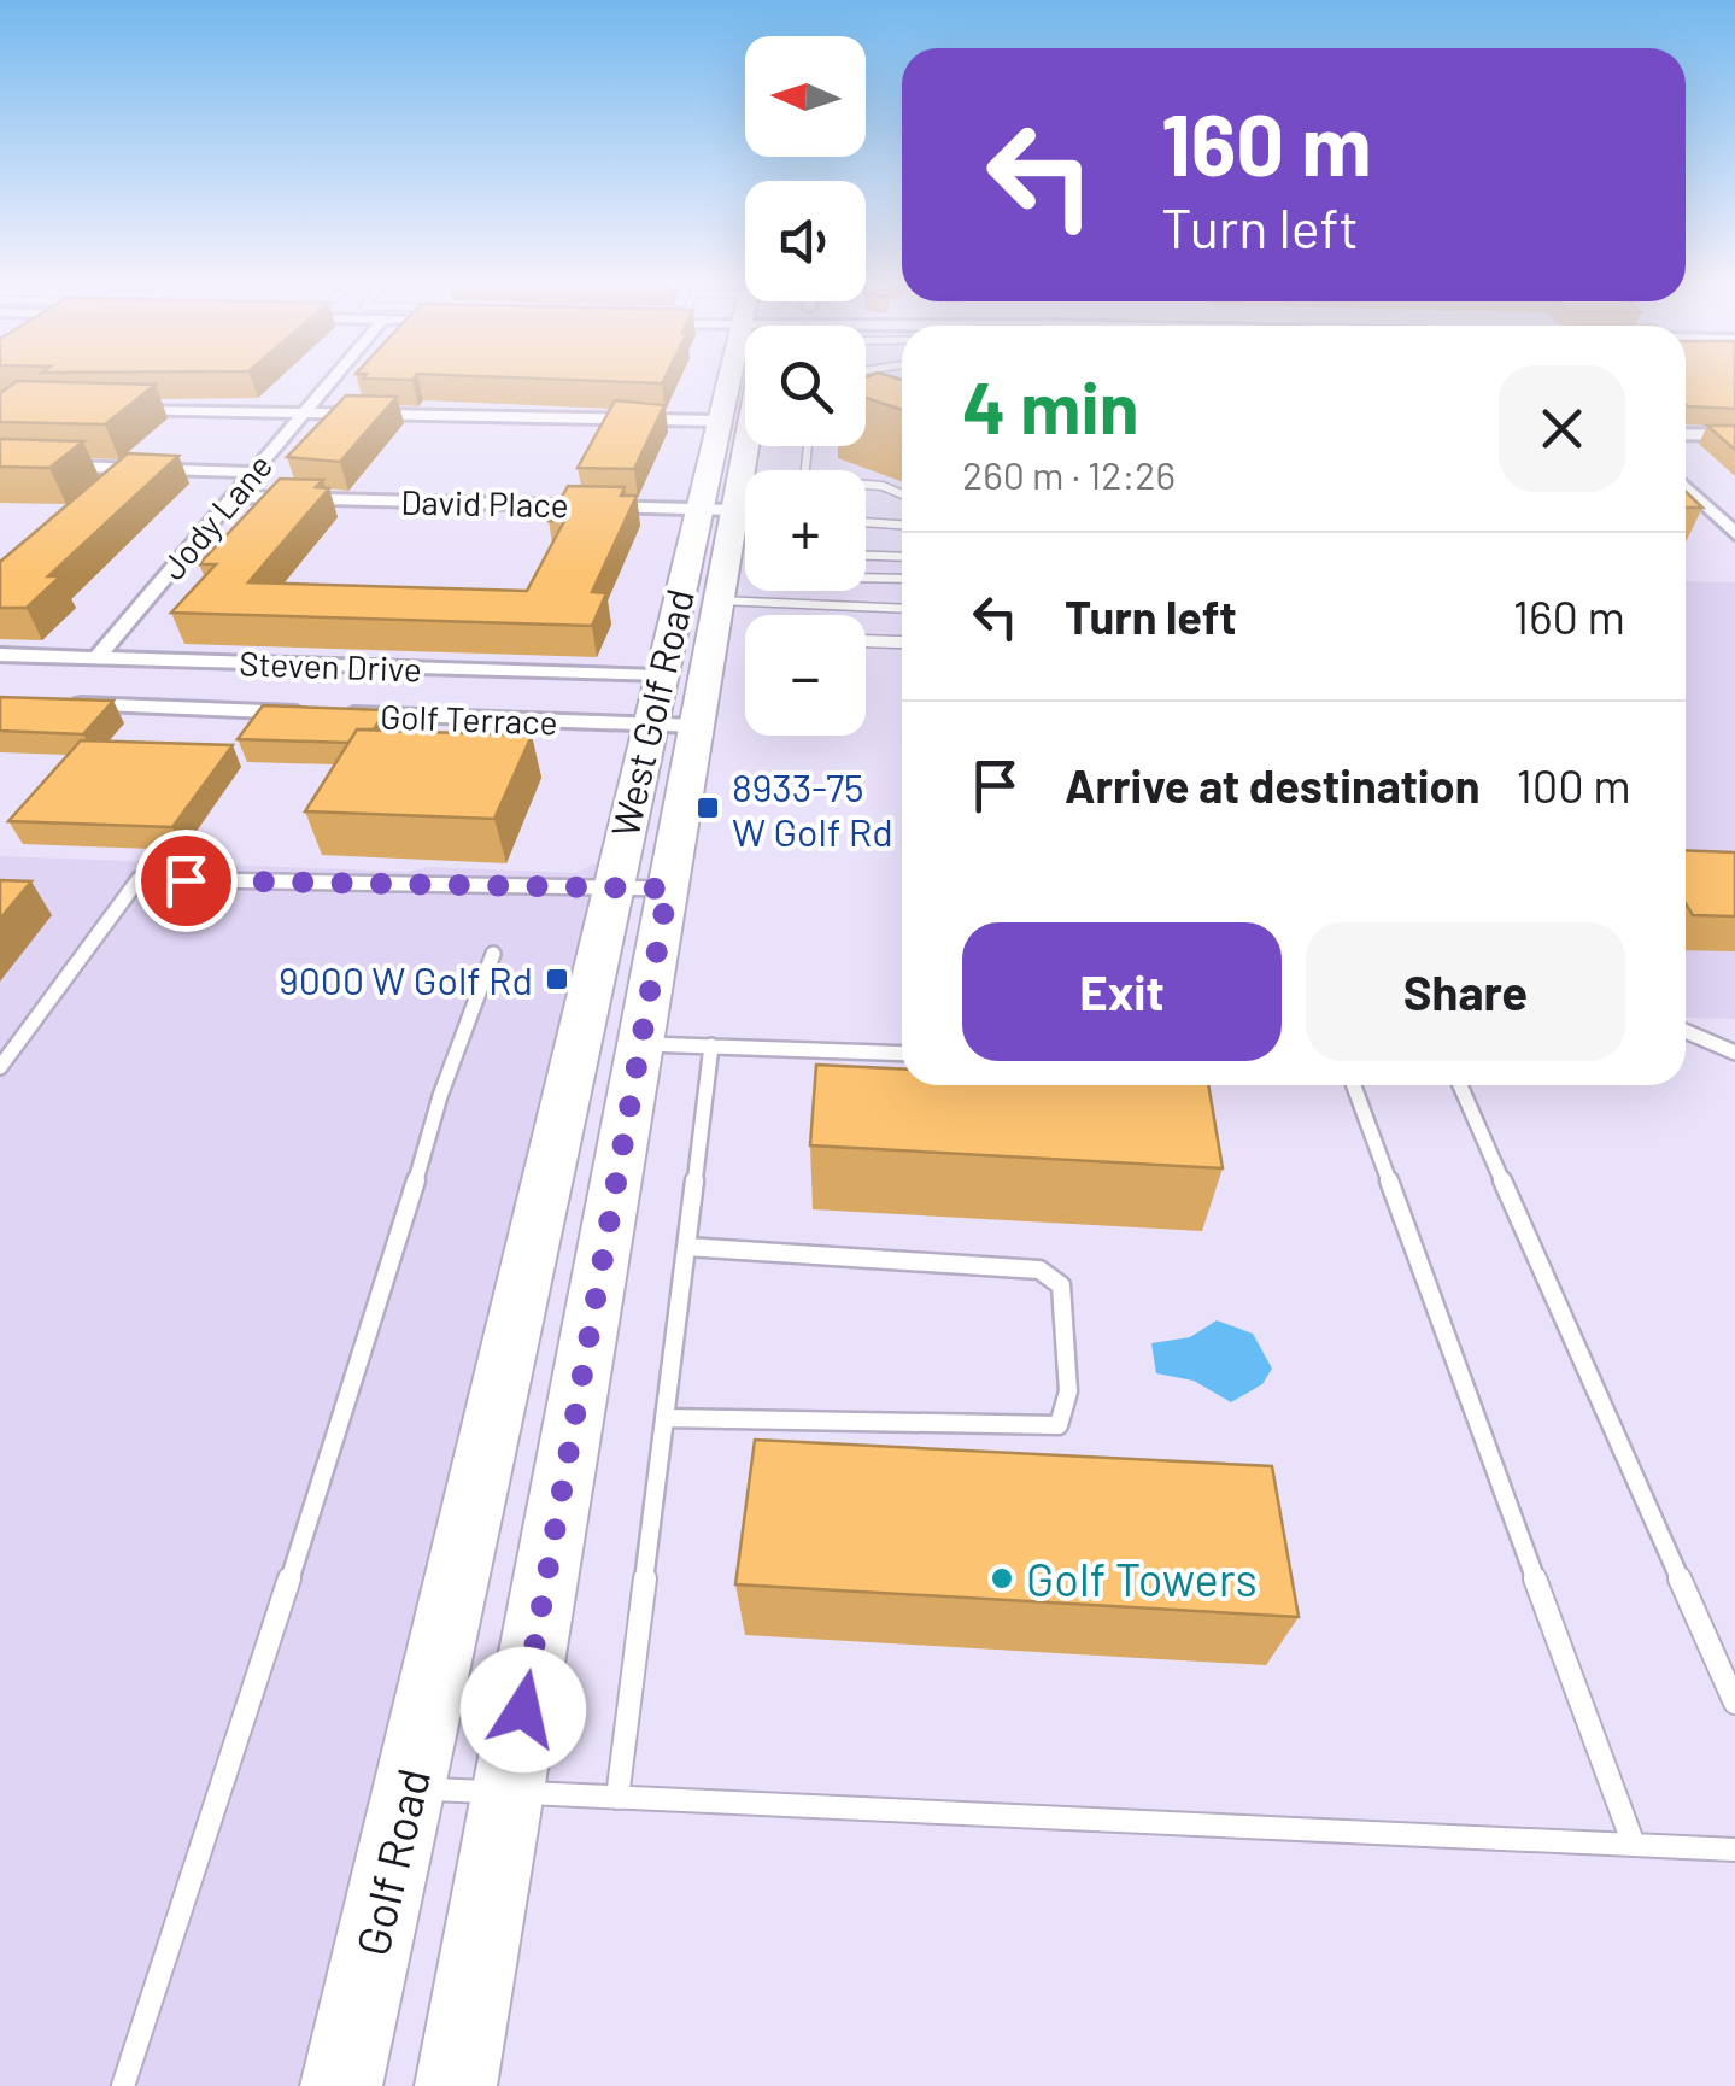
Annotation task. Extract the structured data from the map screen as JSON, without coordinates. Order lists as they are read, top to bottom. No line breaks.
{"streets":{"main road":["West Golf Road","Golf Road"],"street":["David Place","Jody Lane","Steven Drive","Golf Terrace"]},"crossings":[["David Place","Jody Lane"],["David Place","West Golf Road"],["Jody Lane","Steven Drive"],["Steven Drive","West Golf Road"],["West Golf Road","Golf Terrace"],["West Golf Road","Golf Road"]],"places":{"transit":["8933-75 W Golf Rd","9000 W Golf Rd"],"other":["Golf Towers"]},"north":"left","page":{"map_buttons":["+","−"],"turn":["160 m","Turn left"],"heading":["4 min","260 m · 12:26"],"list":[{"name":"Turn left","value":"160 m"},{"name":"Arrive at destination","value":"100 m"}],"buttons":["Exit","Share"]}}
